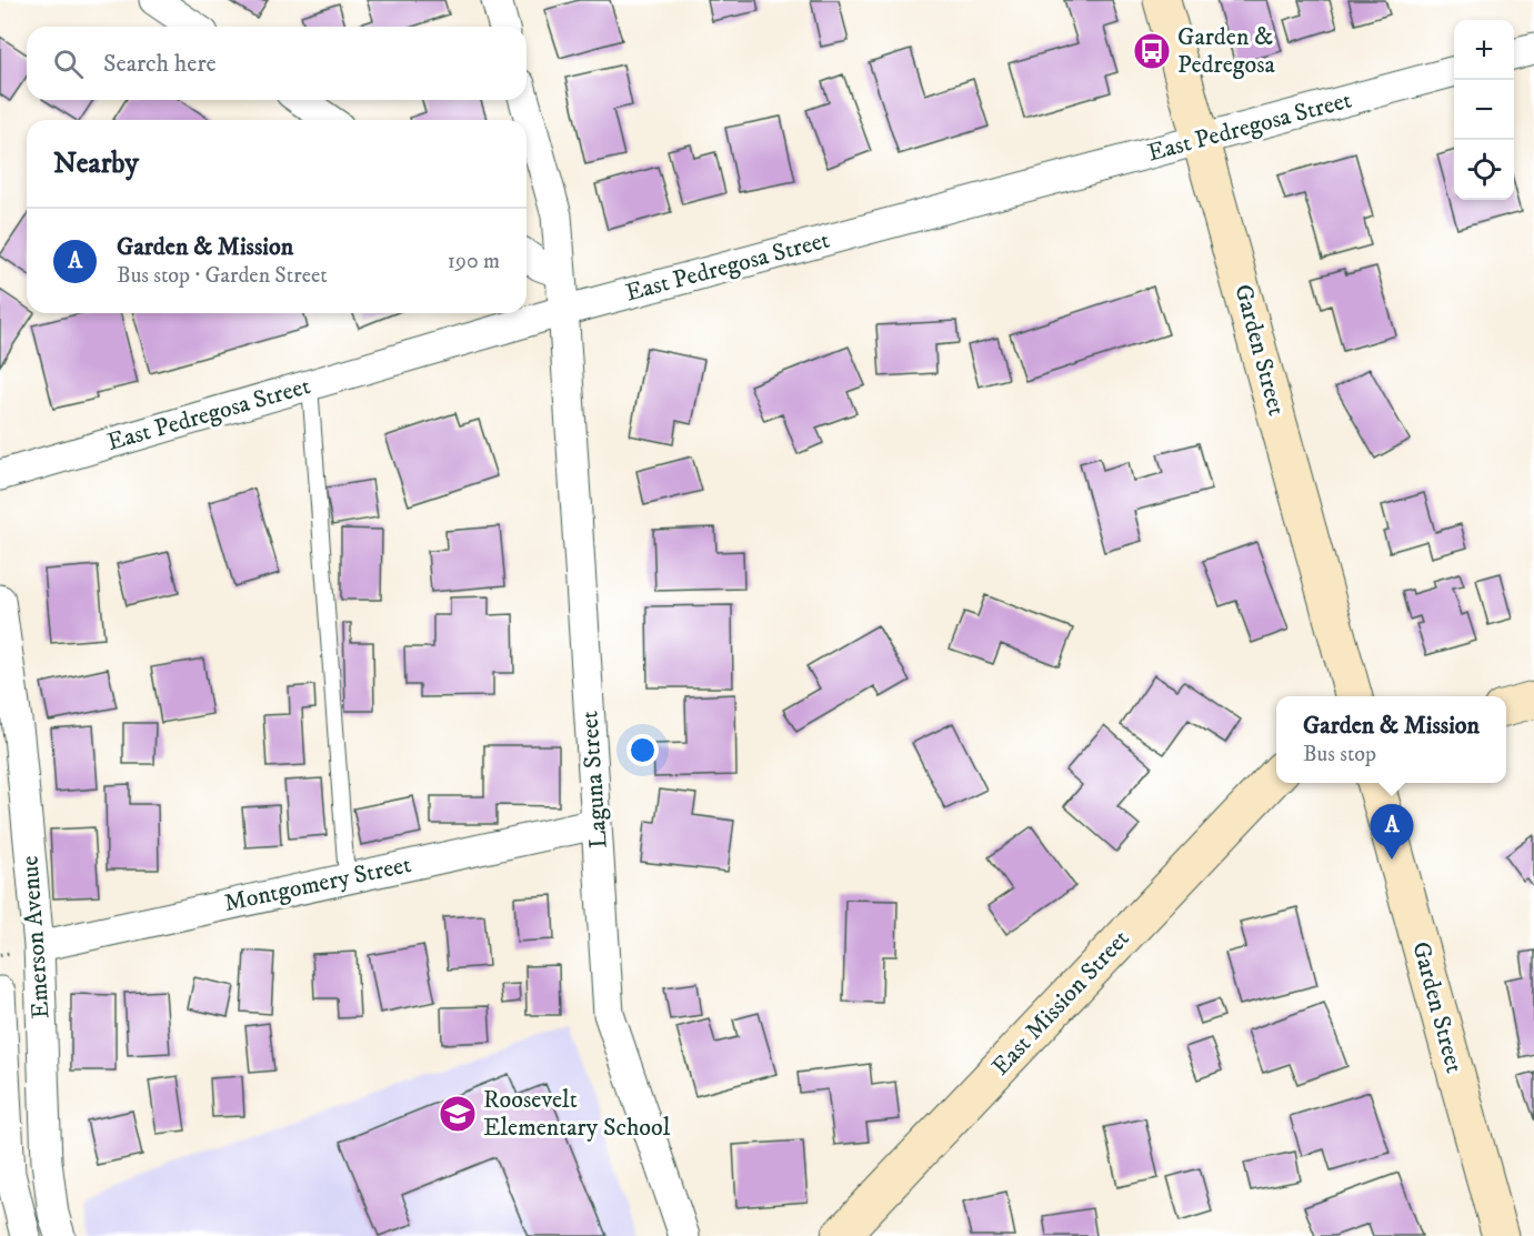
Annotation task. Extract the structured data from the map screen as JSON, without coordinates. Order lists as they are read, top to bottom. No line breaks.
{"streets":{"street":["East Pedregosa Street","Garden Street","Laguna Street","Montgomery Street","Emerson Avenue","East Mission Street"]},"crossings":[["East Pedregosa Street","Garden Street"],["East Pedregosa Street","Laguna Street"],["Laguna Street","Montgomery Street"],["Montgomery Street","Emerson Avenue"]],"places":{"bus stop":["Garden & Pedregosa"],"school or university":["Roosevelt Elementary School"]},"page":{"map_buttons":["+","−"],"search":"Search here","heading":"Nearby","list":[{"mark":"A","name":"Garden & Mission","note":"Bus stop · Garden Street","value":"190 m"}],"popup":["Garden & Mission","Bus stop"],"pins":"A"}}
